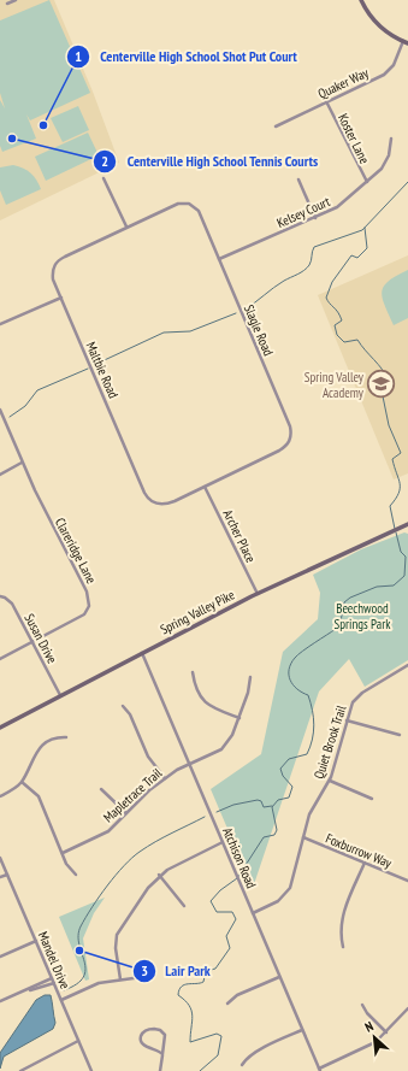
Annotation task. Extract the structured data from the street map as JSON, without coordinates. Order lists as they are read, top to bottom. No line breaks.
{"streets":{"street":["Quaker Way","Koster Lane","Kelsey Court","Slagle Road","Maltbie Road","Archer Place","Clareridge Lane","Spring Valley Pike","Susan Drive","Quiet Brook Trail","Mapletrace Trail","Foxburrow Way","Atchison Road","Mandel Drive"]},"crossings":[["Quaker Way","Koster Lane"],["Koster Lane","Kelsey Court"],["Kelsey Court","Slagle Road"],["Slagle Road","Maltbie Road"],["Slagle Road","Archer Place"],["Maltbie Road","Archer Place"],["Archer Place","Spring Valley Pike"],["Clareridge Lane","Susan Drive"],["Spring Valley Pike","Susan Drive"],["Spring Valley Pike","Atchison Road"],["Quiet Brook Trail","Foxburrow Way"],["Quiet Brook Trail","Atchison Road"],["Mapletrace Trail","Atchison Road"]],"parks":["Beechwood Springs Park"],"places":{"other":["Centerville High School Shot Put Court","Centerville High School Tennis Courts","Lair Park"],"school or university":["Spring Valley Academy"]},"north":"top left"}
